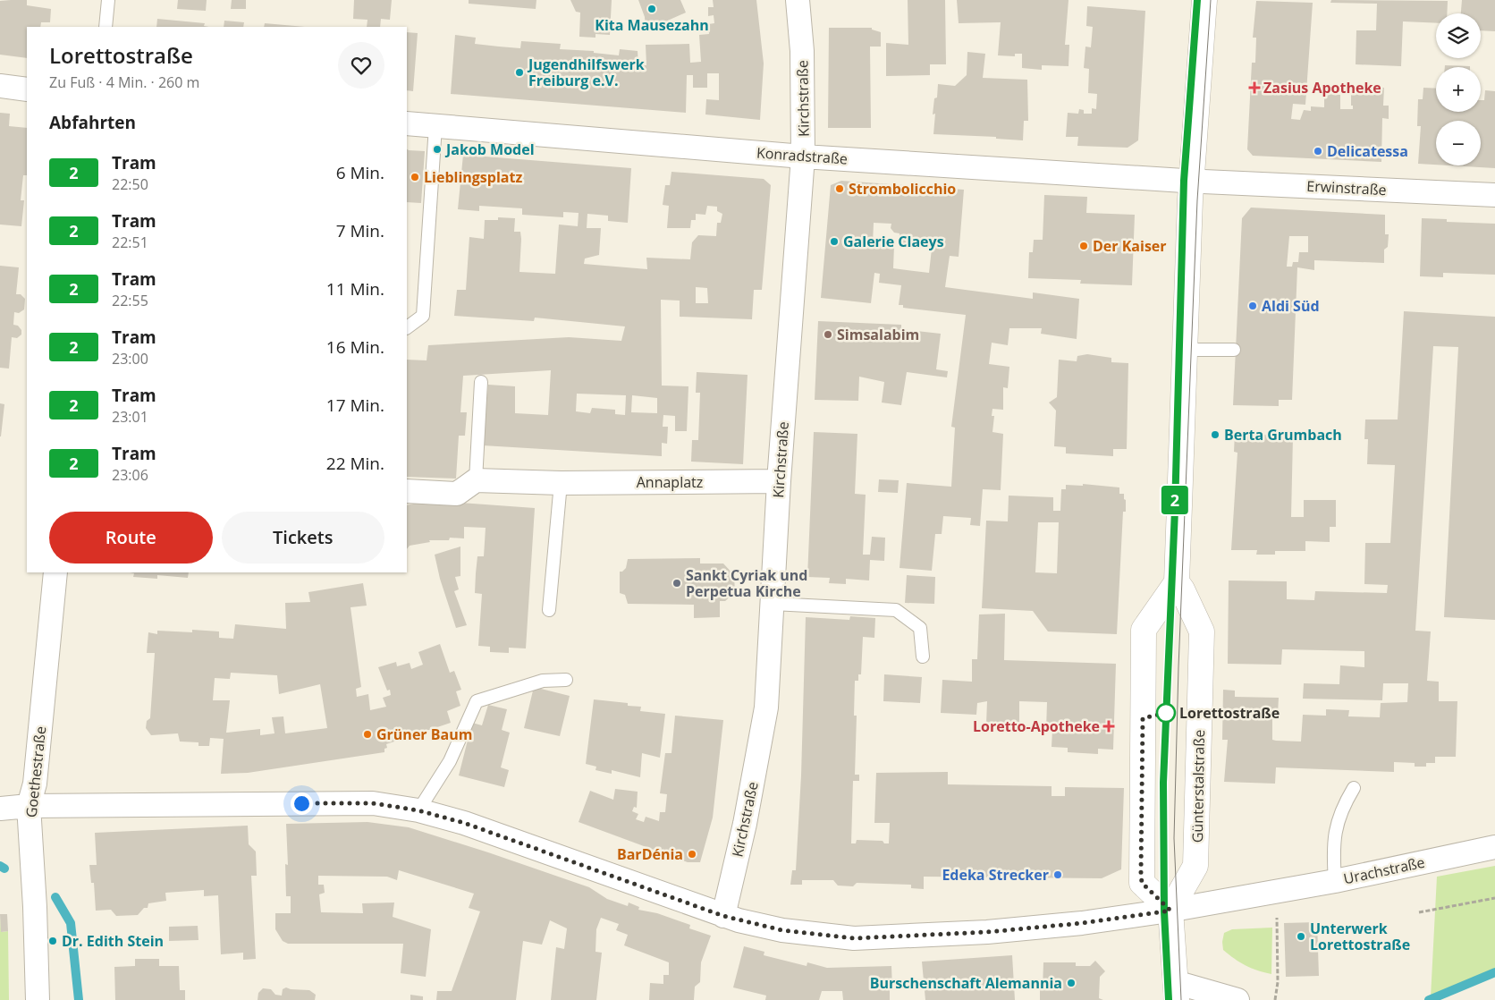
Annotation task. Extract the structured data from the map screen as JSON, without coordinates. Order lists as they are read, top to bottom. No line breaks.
{"streets":{"main road":["Günterstalstraße"],"street":["Kirchstraße","Konradstraße","Erwinstraße","Annaplatz","Goethestraße","Urachstraße"]},"crossings":[["Kirchstraße","Konradstraße"],["Kirchstraße","Annaplatz"],["Kirchstraße","Urachstraße"],["Konradstraße","Erwinstraße"],["Goethestraße","Urachstraße"],["Günterstalstraße","Urachstraße"]],"places":{"other":["Kita Mausezahn","Jugendhilfswerk Freiburg e.V.","Jakob Model","Delicatessa","Lieblingsplatz","Strombolicchio","Galerie Claeys","Der Kaiser","Aldi Süd","Simsalabim","Berta Grumbach","Sankt Cyriak und Perpetua Kirche","Lorettostraße","Grüner Baum","BarDénia","Edeka Strecker","Unterwerk Lorettostraße","Dr. Edith Stein","Burschenschaft Alemannia"],"health":["Zasius Apotheke","Loretto-Apotheke"]},"lines":["tram line 2"],"page":{"on_map":"2","map_buttons":["+","−"],"heading":[["Lorettostraße","Zu Fuß · 4 Min. · 260 m"],"Abfahrten"],"list":[{"mark":"2","name":"Tram","note":"22:50","value":"6 Min."},{"mark":"2","name":"Tram","note":"22:51","value":"7 Min."},{"mark":"2","name":"Tram","note":"22:55","value":"11 Min."},{"mark":"2","name":"Tram","note":"23:00","value":"16 Min."},{"mark":"2","name":"Tram","note":"23:01","value":"17 Min."},{"mark":"2","name":"Tram","note":"23:06","value":"22 Min."}],"buttons":["Route","Tickets"]}}
